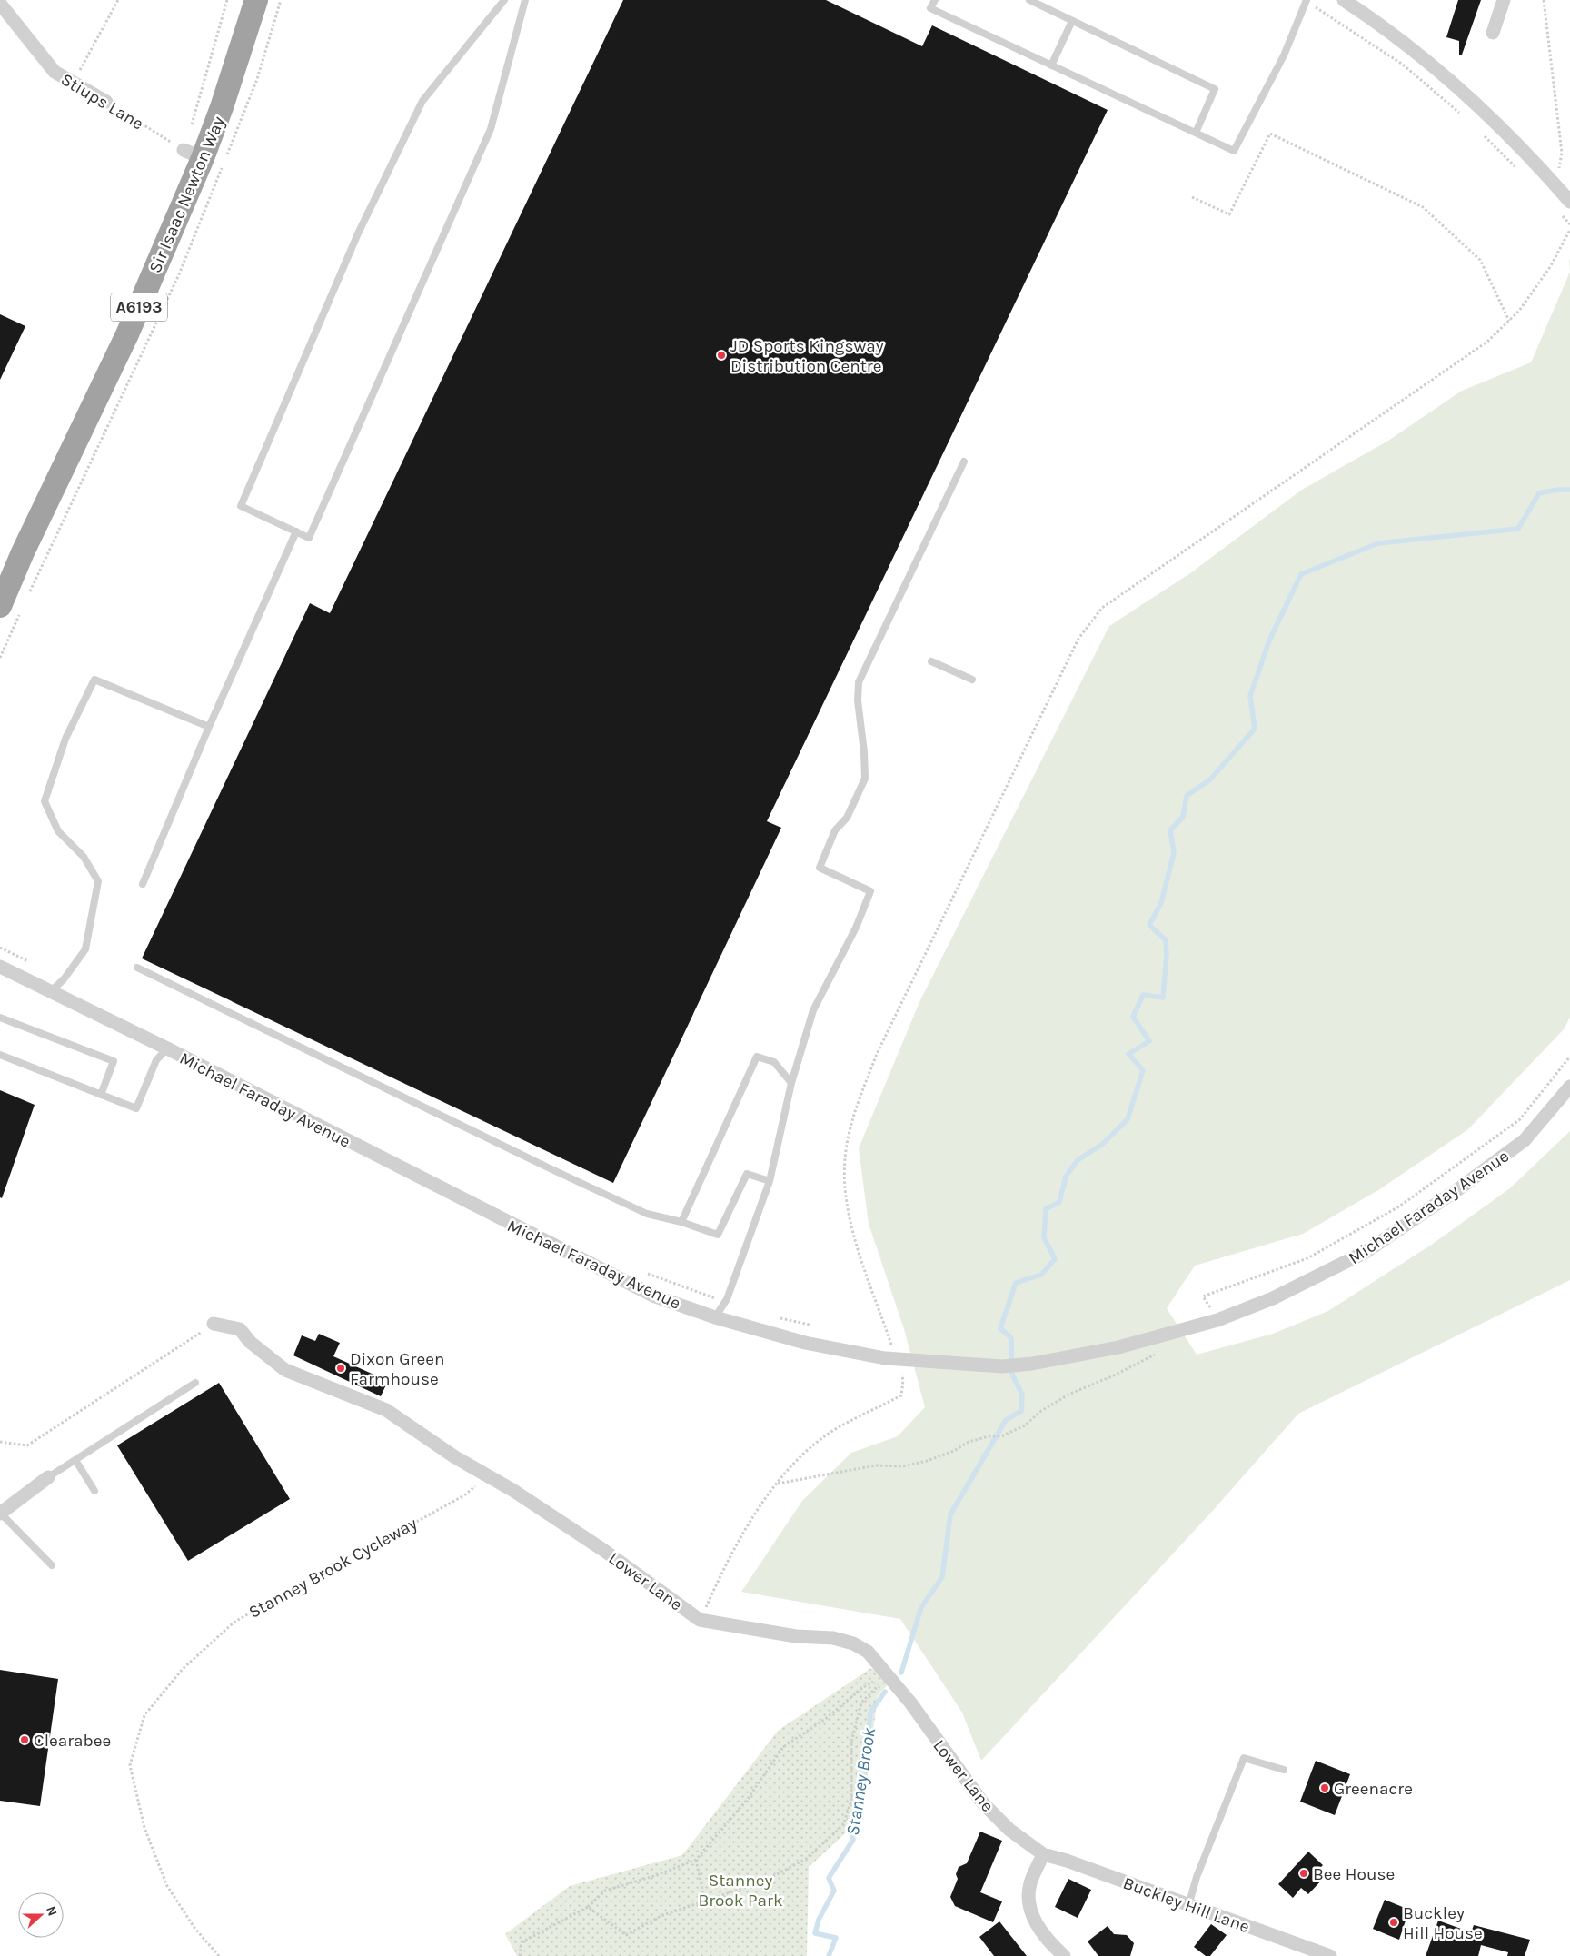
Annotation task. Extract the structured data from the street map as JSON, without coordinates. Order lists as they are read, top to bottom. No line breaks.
{"streets":{"highway":["Sir Isaac Newton Way","A6193"],"street":["Stiups Lane","Michael Faraday Avenue","Lower Lane","Buckley Hill Lane"],"path":["Stanney Brook Cycleway"]},"crossings":[["Stiups Lane","Sir Isaac Newton Way"],["Stanney Brook Cycleway","Lower Lane"],["Lower Lane","Buckley Hill Lane"]],"water":["Stanney Brook"],"parks":["Stanney Brook Park"],"places":["JD Sports Kingsway Distribution Centre","Dixon Green Farmhouse","Clearabee","Greenacre","Bee House","Buckley Hill House"],"north":"right"}
